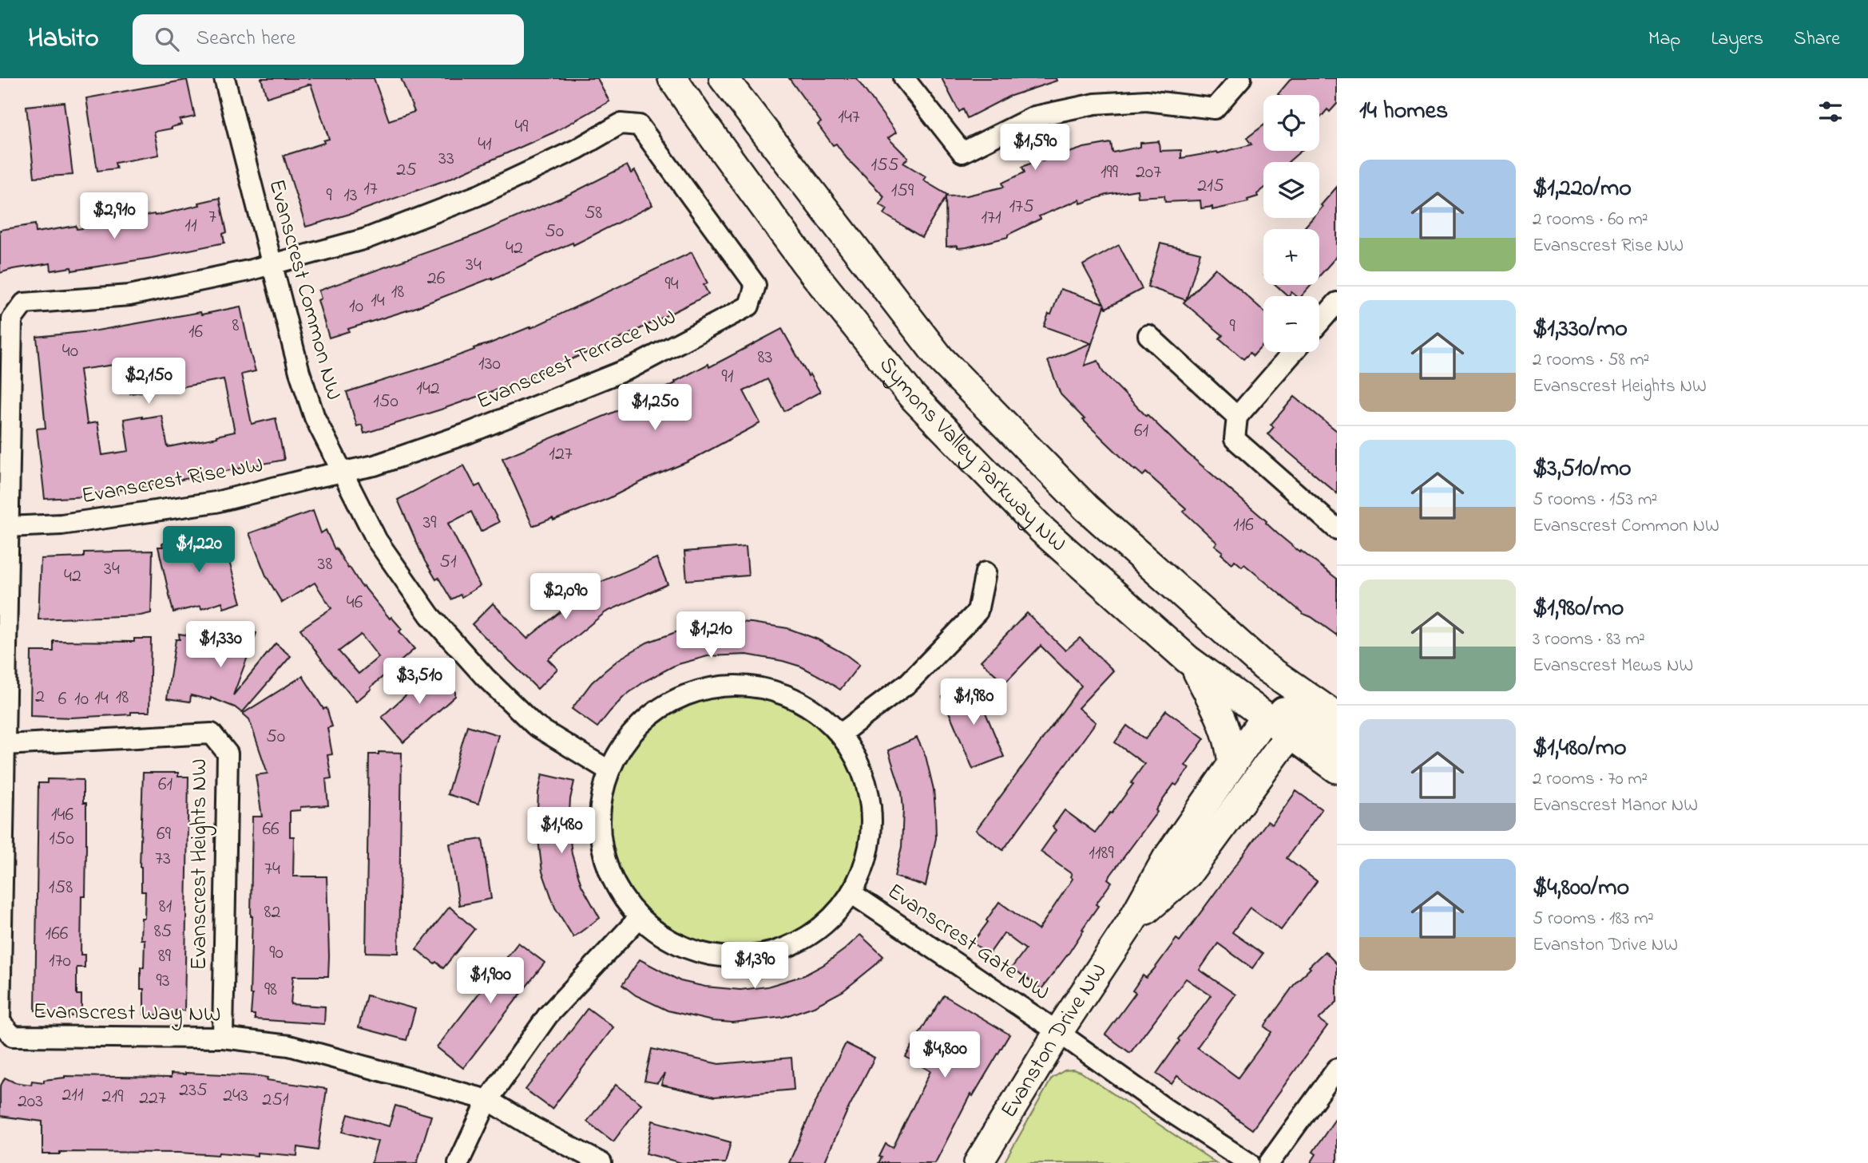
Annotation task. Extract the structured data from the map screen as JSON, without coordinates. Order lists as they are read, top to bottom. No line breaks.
{"streets":{"main road":["Symons Valley Parkway NW","Evanston Drive NW"],"street":["Evanscrest Common NW","Evanscrest Terrace NW","Evanscrest Rise NW","Evanscrest Heights NW","Evanscrest Gate NW","Evanscrest Way NW"]},"crossings":[["Evanscrest Common NW","Evanscrest Terrace NW"],["Evanscrest Common NW","Evanscrest Rise NW"],["Evanscrest Common NW","Evanscrest Way NW"],["Evanscrest Terrace NW","Evanscrest Rise NW"],["Evanscrest Terrace NW","Evanscrest Way NW"],["Symons Valley Parkway NW","Evanston Drive NW"],["Evanscrest Rise NW","Evanscrest Way NW"],["Evanscrest Heights NW","Evanscrest Way NW"],["Evanscrest Gate NW","Evanston Drive NW"]],"house_numbers":["147","49","41","33","155","25","199","207","215","17","159","9","13","175","58","7","171","11","50","42","34","26","94","18","14","10","8","9","16","40","83","130","91","142","150","61","127","39","116","51","38","34","42","46","2","18","14","6","10","50","61","146","66","69","150","1189","73","74","158","81","82","85","166","90","89","170","93","98","235","211","243","219","227","251","203"],"page":{"header":"Habito","search":"Search here","nav":["Map","Layers","Share"],"heading":"14 homes","map_buttons":["+","−"],"price":["$1,590","$2,910","$2,150","$1,250","$1,220","$2,090","$1,210","$1,330","$3,510","$1,980","$1,480","$1,390","$1,900","$4,800"],"list":[{"name":"$1,220/mo","note":"2 rooms · 60 m² · Evanscrest Rise NW"},{"name":"$1,330/mo","note":"2 rooms · 58 m² · Evanscrest Heights NW"},{"name":"$3,510/mo","note":"5 rooms · 153 m² · Evanscrest Common NW"},{"name":"$1,980/mo","note":"3 rooms · 83 m² · Evanscrest Mews NW"},{"name":"$1,480/mo","note":"2 rooms · 70 m² · Evanscrest Manor NW"},{"name":"$4,800/mo","note":"5 rooms · 183 m² · Evanston Drive NW"}]}}
